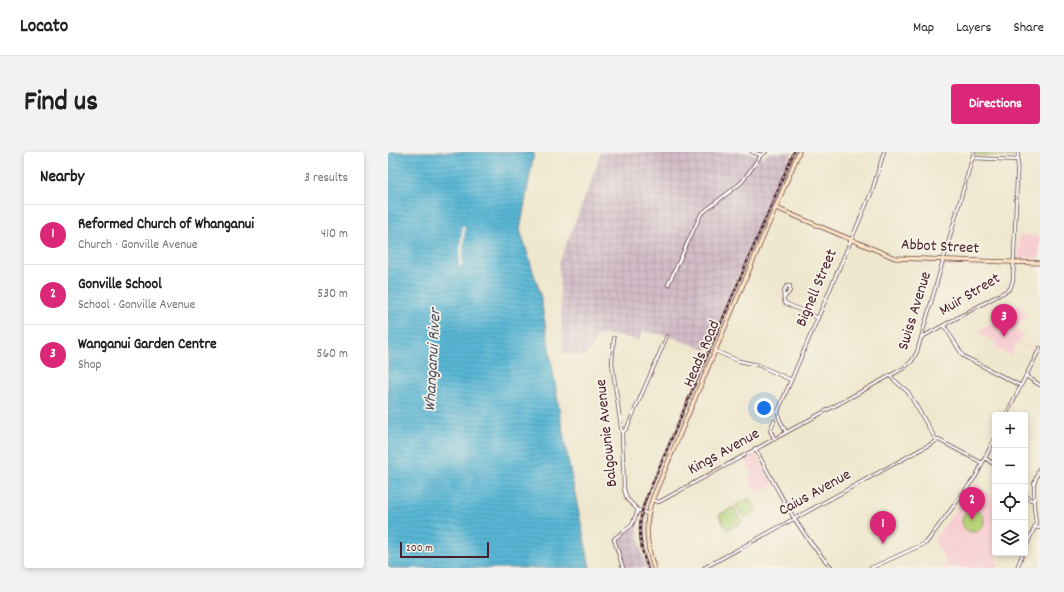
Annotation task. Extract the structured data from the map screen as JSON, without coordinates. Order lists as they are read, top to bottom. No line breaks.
{"streets":{"main road":["Abbot Street","Heads Road"],"street":["Bignell Street","Muir Street","Swiss Avenue","Balgownie Avenue","Kings Avenue","Caius Avenue"]},"crossings":[["Abbot Street","Bignell Street"],["Abbot Street","Muir Street"],["Abbot Street","Swiss Avenue"],["Abbot Street","Heads Road"],["Bignell Street","Kings Avenue"],["Muir Street","Swiss Avenue"],["Swiss Avenue","Kings Avenue"],["Heads Road","Balgownie Avenue"],["Heads Road","Kings Avenue"]],"water":["Whanganui River"],"scale_bar":"200 m","page":{"header":"Locato","nav":["Map","Layers","Share"],"title":"Find us","buttons":"Directions","heading":["Nearby","3 results"],"list":[{"mark":"1","name":"Reformed Church of Whanganui","note":"Church · Gonville Avenue","value":"410 m"},{"mark":"2","name":"Gonville School","note":"School · Gonville Avenue","value":"530 m"},{"mark":"3","name":"Wanganui Garden Centre","note":"Shop","value":"560 m"}],"pins":["3","2","1"],"map_buttons":["+","−"],"scale":"200 m"}}
